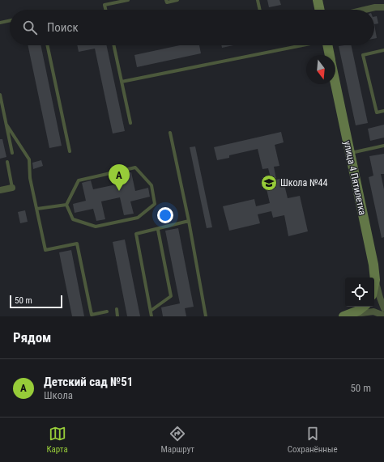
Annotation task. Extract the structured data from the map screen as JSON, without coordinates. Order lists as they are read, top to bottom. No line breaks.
{"streets":{"main road":["улица 4 Пятилетка"]},"places":{"school or university":["Школа №44"]},"scale_bar":"50 m","north":"bottom","page":{"search":"Поиск","pins":"A","scale":"50 m","heading":"Рядом","list":[{"mark":"A","name":"Детский сад №51","note":"Школа","value":"50 m"}],"nav":["Карта","Маршрут","Сохранённые"]}}
